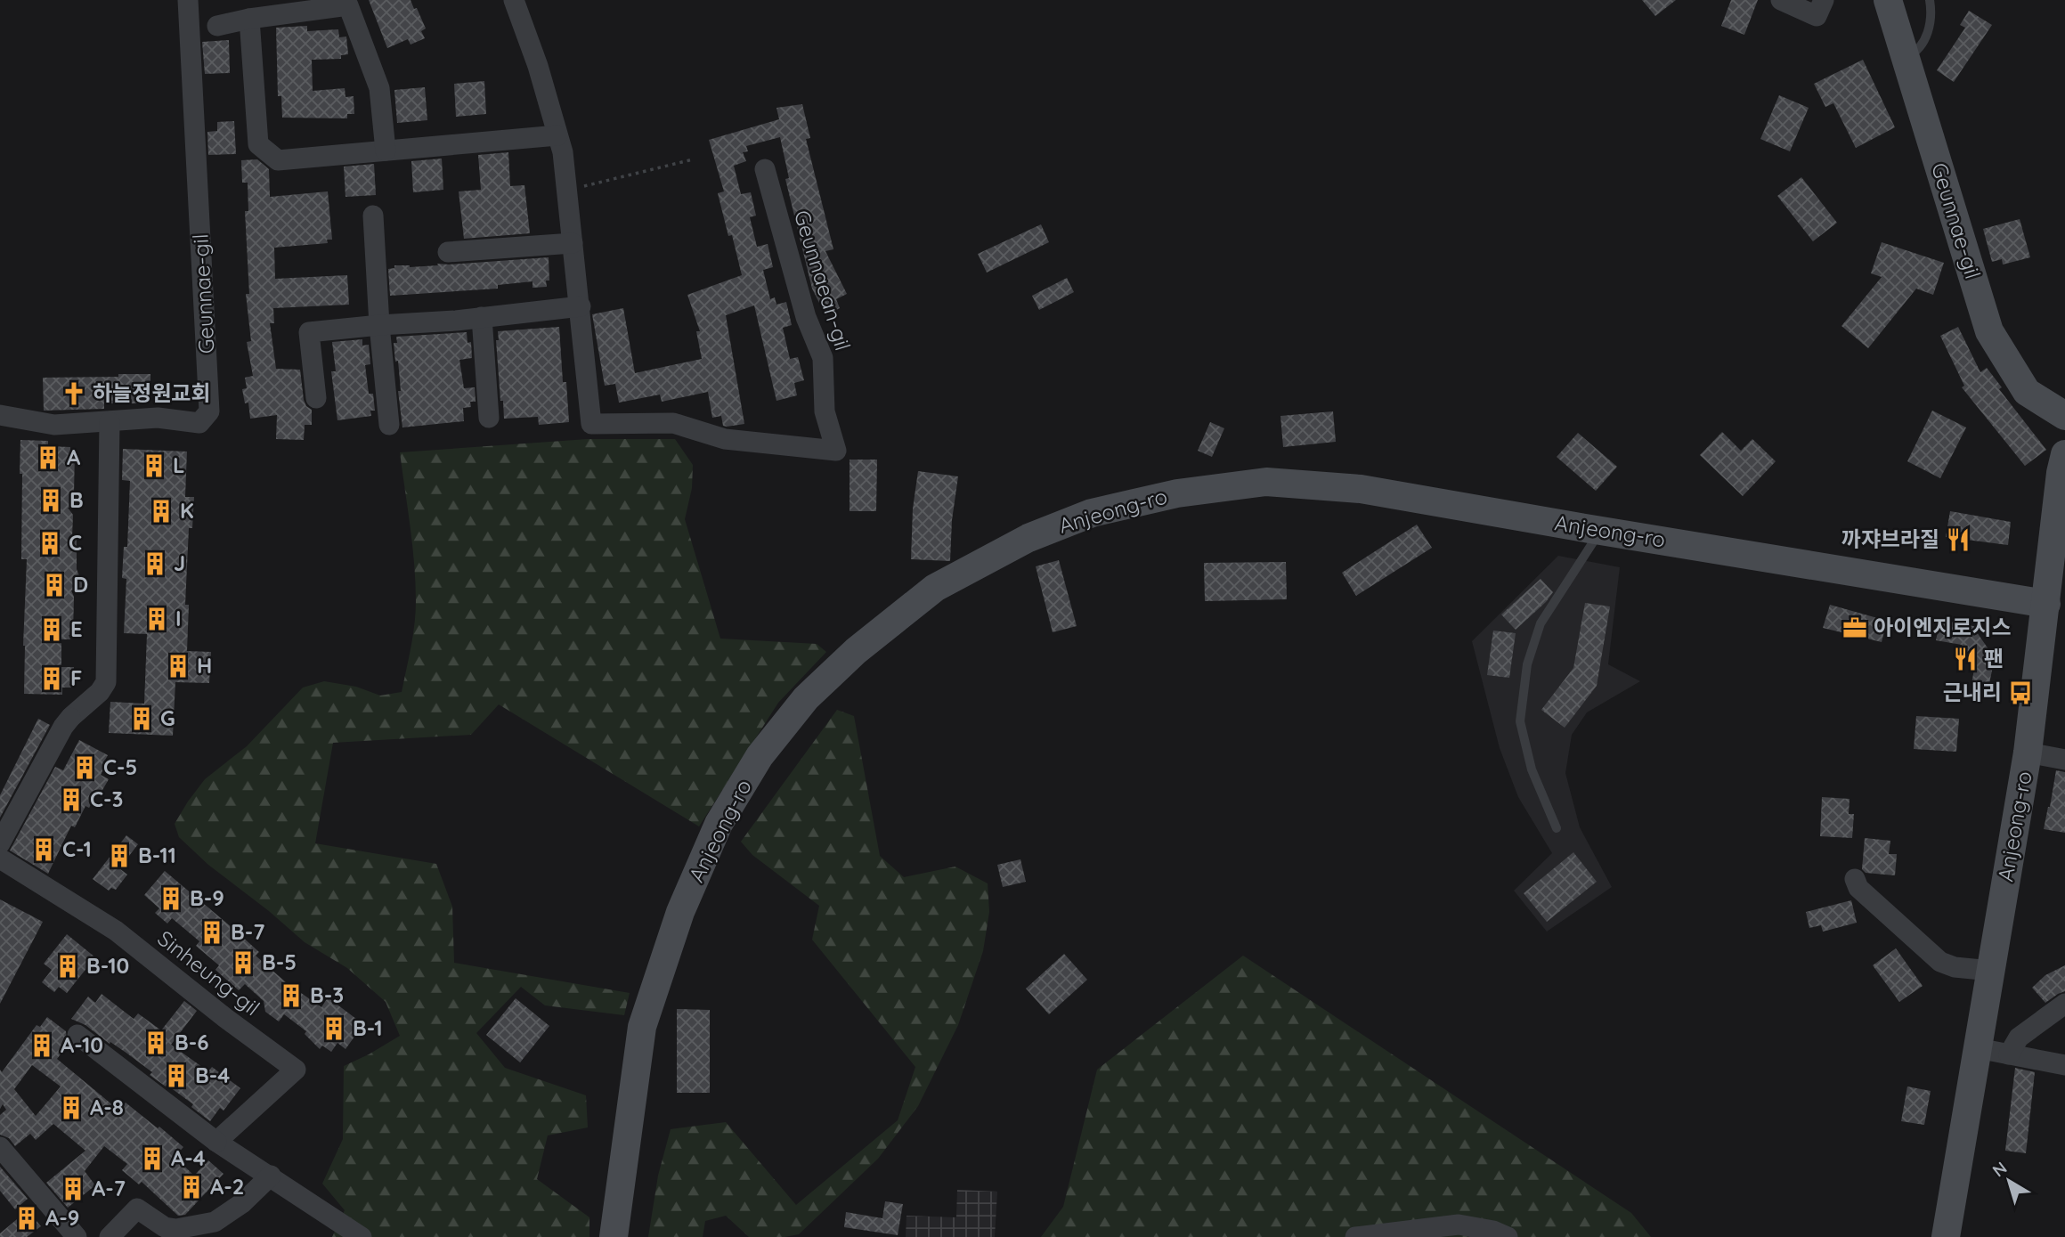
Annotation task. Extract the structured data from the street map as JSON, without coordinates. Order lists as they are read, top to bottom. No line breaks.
{"streets":{"street":["Geunnae-gil","Geunnaean-gil","Anjeong-ro","Sinheung-gil"]},"places":{"church":["하늘정원교회"],"building":["A","L","B","K","C","J","D","I","E","H","F","G","C-5","C-3","C-1","B-11","B-9","B-7","B-5","B-10","B-3","B-1","B-6","A-10","B-4","A-8","A-4","A-2","A-7","A-9"],"restaurant":["까쟈브라질","팬"],"office":["아이엔지로지스"],"bus stop":["근내리"]},"north":"top left"}
